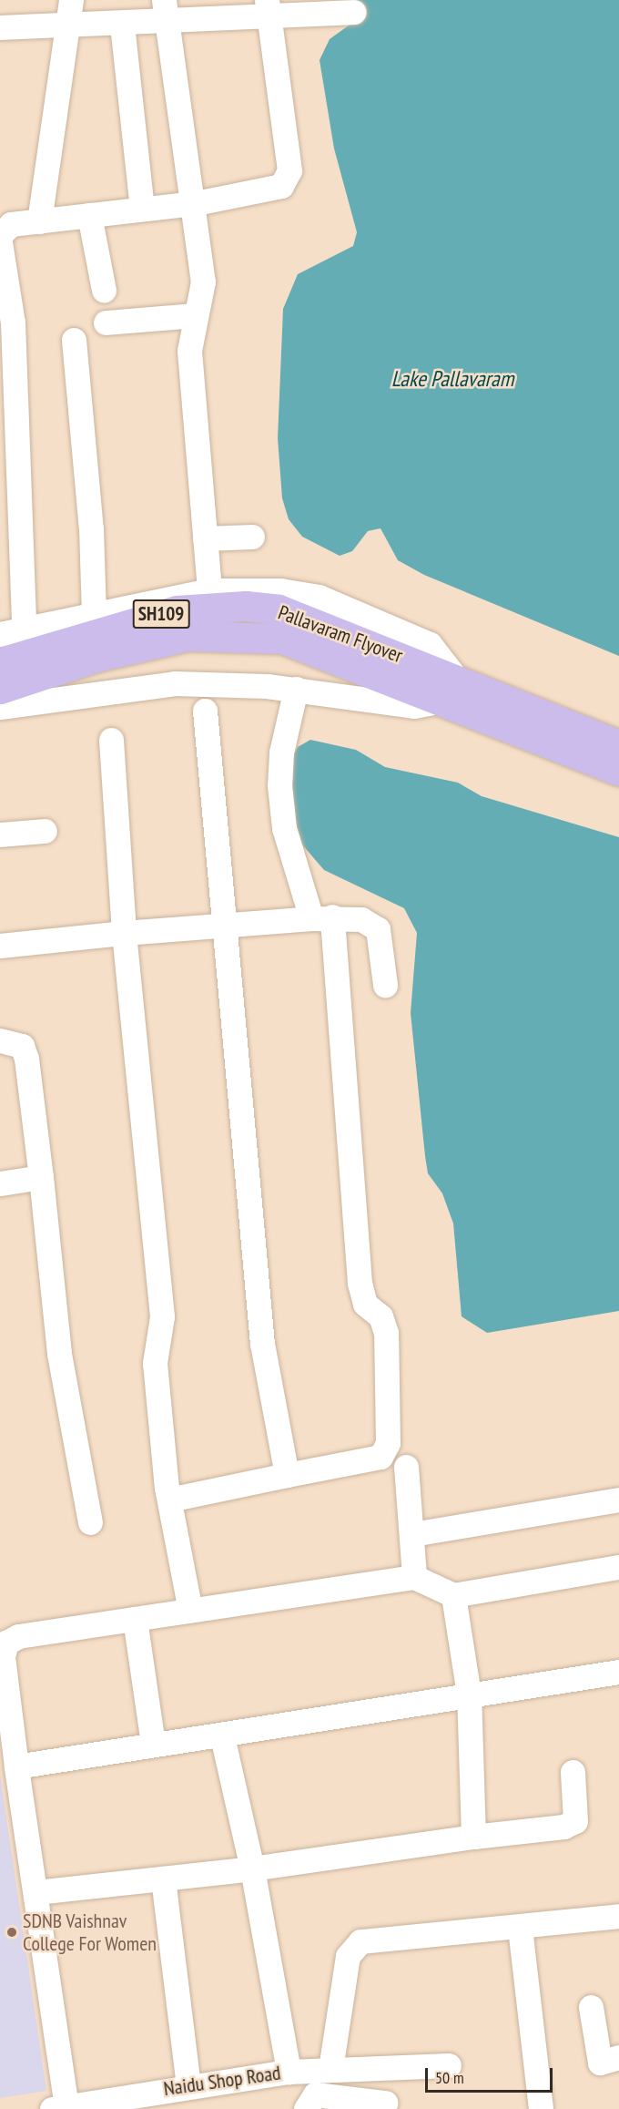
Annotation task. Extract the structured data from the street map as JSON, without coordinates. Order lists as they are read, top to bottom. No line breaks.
{"streets":{"main road":["SH109","Pallavaram Flyover"],"street":["Naidu Shop Road"]},"crossings":[["SH109","Pallavaram Flyover"]],"water":["Lake Pallavaram"],"places":["SDNB Vaishnav College For Women"],"scale_bar":"50 m"}
